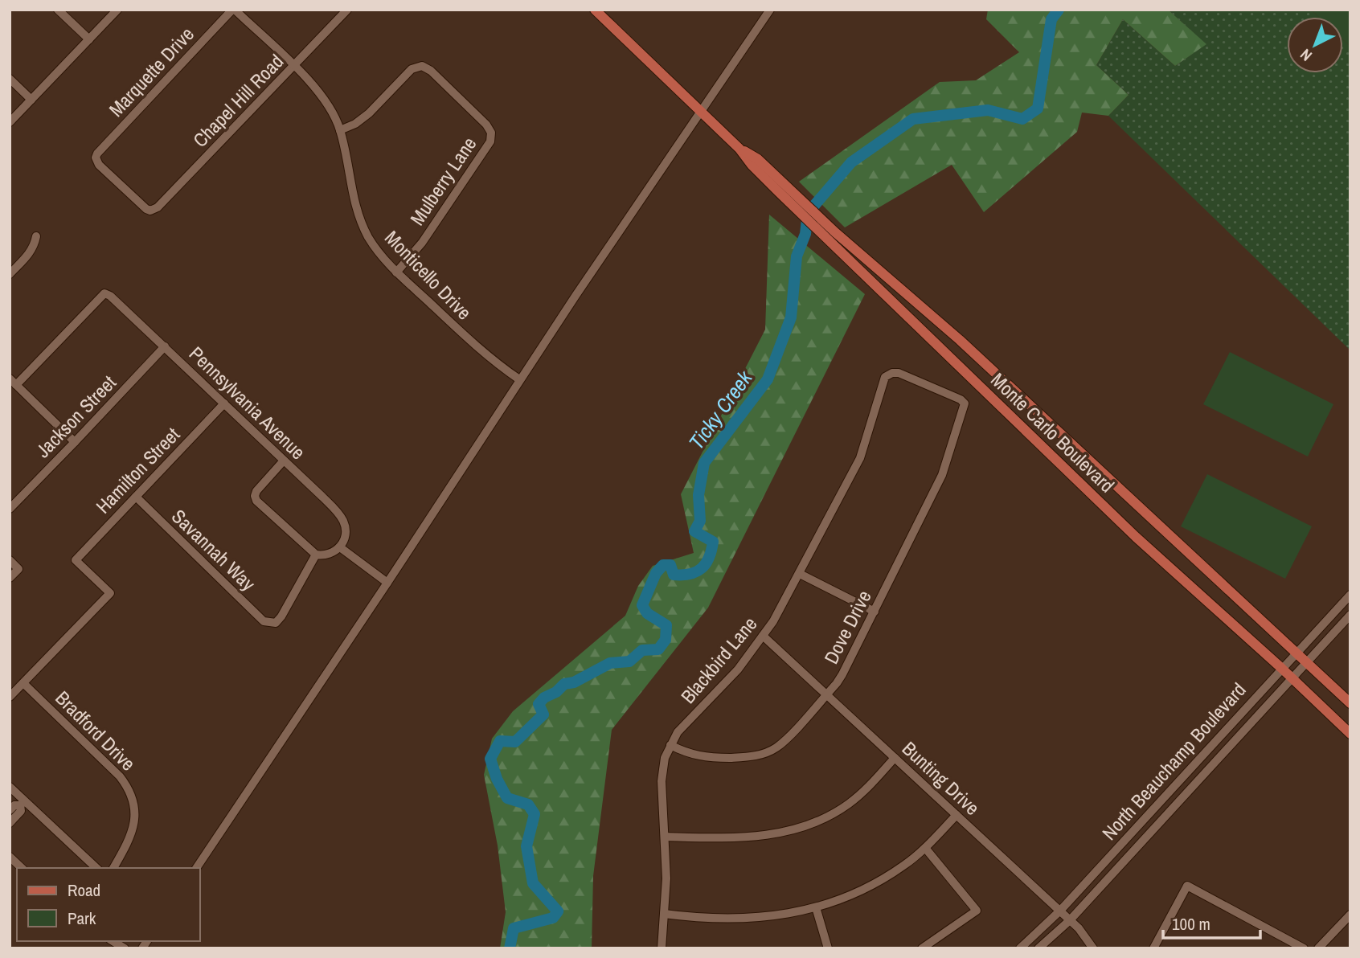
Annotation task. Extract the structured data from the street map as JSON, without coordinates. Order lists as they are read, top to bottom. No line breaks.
{"streets":{"main road":["Monte Carlo Boulevard"],"street":["Marquette Drive","Chapel Hill Road","Mulberry Lane","Monticello Drive","Pennsylvania Avenue","Jackson Street","Hamilton Street","Savannah Way","Dove Drive","Blackbird Lane","Bradford Drive","North Beauchamp Boulevard","Bunting Drive"]},"crossings":[["Marquette Drive","Chapel Hill Road"],["Marquette Drive","Monticello Drive"],["Chapel Hill Road","Monticello Drive"],["Mulberry Lane","Monticello Drive"],["Pennsylvania Avenue","Jackson Street"],["Pennsylvania Avenue","Hamilton Street"],["Monte Carlo Boulevard","North Beauchamp Boulevard"],["Hamilton Street","Savannah Way"],["Hamilton Street","Bradford Drive"],["Dove Drive","Blackbird Lane"],["Dove Drive","Bunting Drive"],["Blackbird Lane","Bunting Drive"],["North Beauchamp Boulevard","Bunting Drive"]],"water":["Ticky Creek"],"legend":["Road","Park"],"scale_bar":"100 m","north":"bottom left"}
